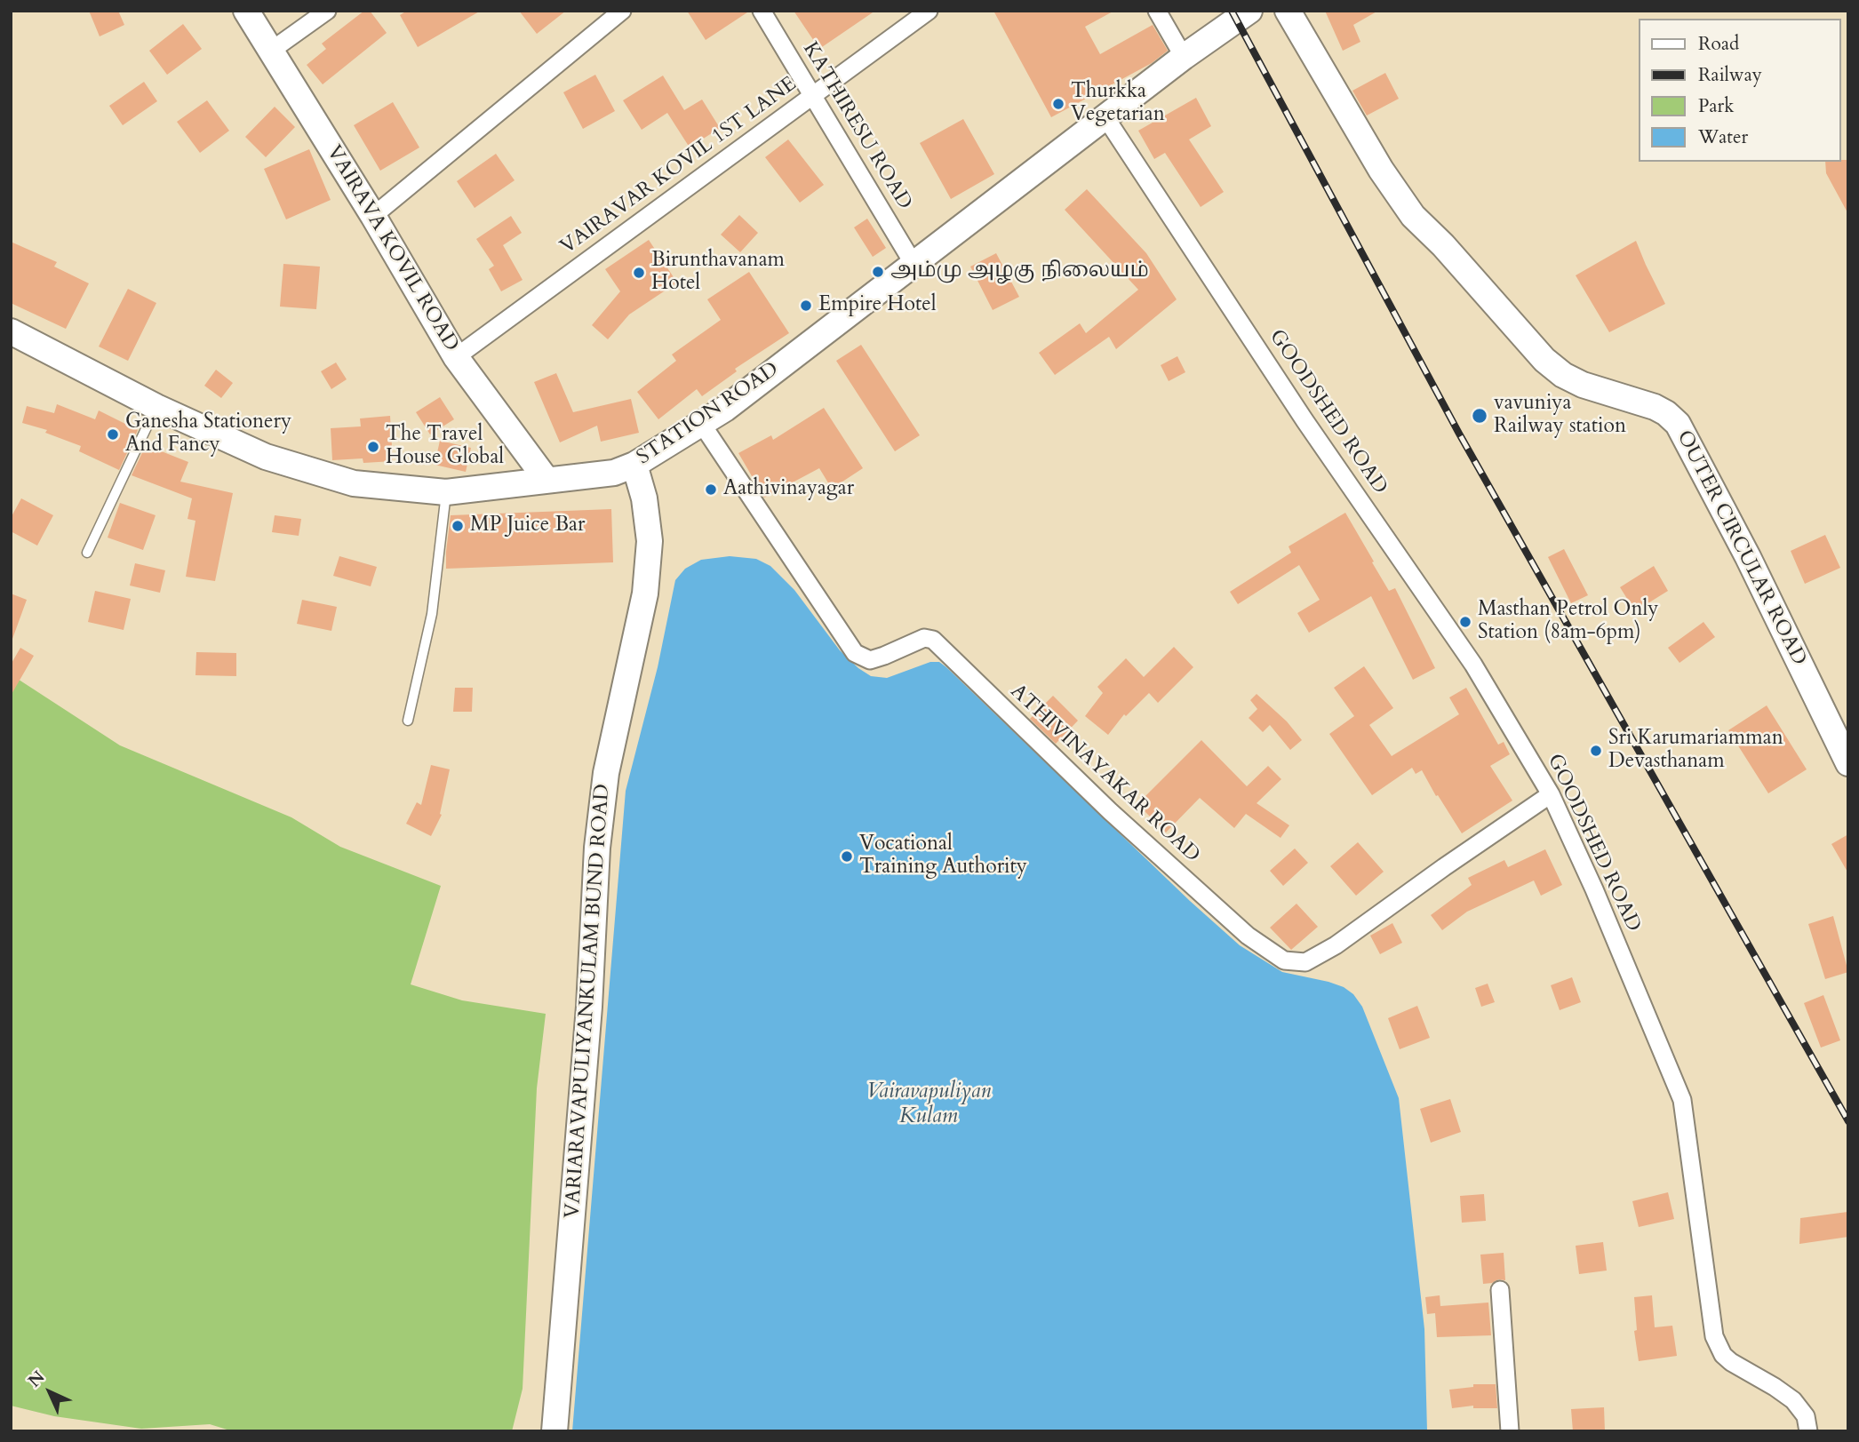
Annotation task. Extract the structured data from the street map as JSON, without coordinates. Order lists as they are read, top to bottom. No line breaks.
{"streets":{"street":["KATHIRESU ROAD","VAIRAVAR KOVIL 1ST LANE","VAIRAVA KOVIL ROAD","GOODSHED ROAD","STATION ROAD","OUTER CIRCULAR ROAD","ATHIVINAYAKAR ROAD","VARIARAVAPULIYANKULAM BUND ROAD"]},"crossings":[["KATHIRESU ROAD","VAIRAVAR KOVIL 1ST LANE"],["KATHIRESU ROAD","STATION ROAD"],["VAIRAVAR KOVIL 1ST LANE","VAIRAVA KOVIL ROAD"],["VAIRAVA KOVIL ROAD","STATION ROAD"],["GOODSHED ROAD","STATION ROAD"],["GOODSHED ROAD","ATHIVINAYAKAR ROAD"],["STATION ROAD","ATHIVINAYAKAR ROAD"],["STATION ROAD","VARIARAVAPULIYANKULAM BUND ROAD"]],"water":["Vairavapuliyan Kulam"],"places":["Thurkka Vegetarian","அம்மு அழகு நிலையம்","Birunthavanam Hotel","Empire Hotel","vavuniya Railway station","Ganesha Stationery And Fancy","The Travel House Global","Aathivinayagar","MP Juice Bar","Masthan Petrol Only Station (8am-6pm)","Sri Karumariamman Devasthanam","Vocational Training Authority"],"legend":["Road","Railway","Park","Water"],"north":"top left"}
